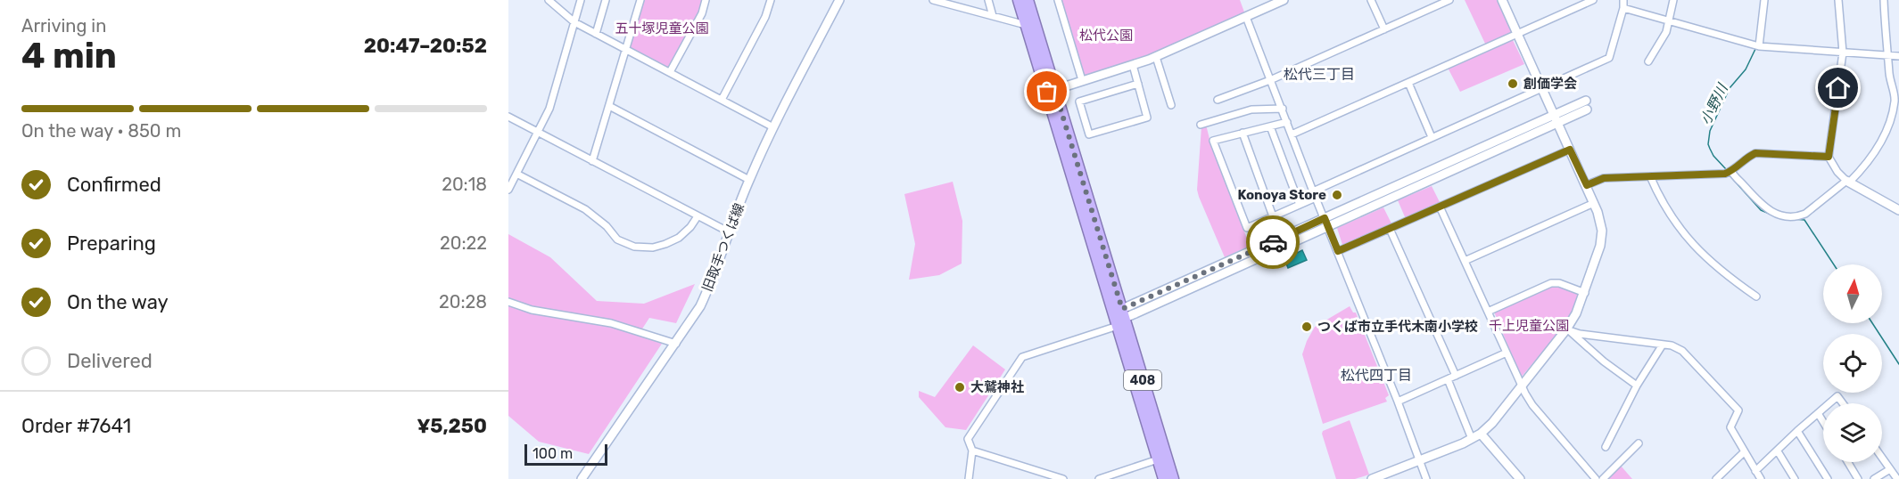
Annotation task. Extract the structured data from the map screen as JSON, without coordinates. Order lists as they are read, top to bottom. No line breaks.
{"streets":{"highway":["408"],"street":["旧取手つくば線"]},"districts":["松代三丁目","松代四丁目"],"water":["小野川"],"parks":["五十塚児童公園","松代公園","千上児童公園"],"places":["創価学会","Konoya Store","つくば市立手代木南小学校","大鷲神社"],"scale_bar":"100 m","north":"top","page":{"heading":["4 min","Arriving in","20:47–20:52"],"panel":["Order #7641","¥5,250"],"bar":"On the way · 850 m","list":[["Confirmed","20:18"],["Preparing","20:22"],["On the way","20:28"],"Delivered"],"scale":"100 m"}}
